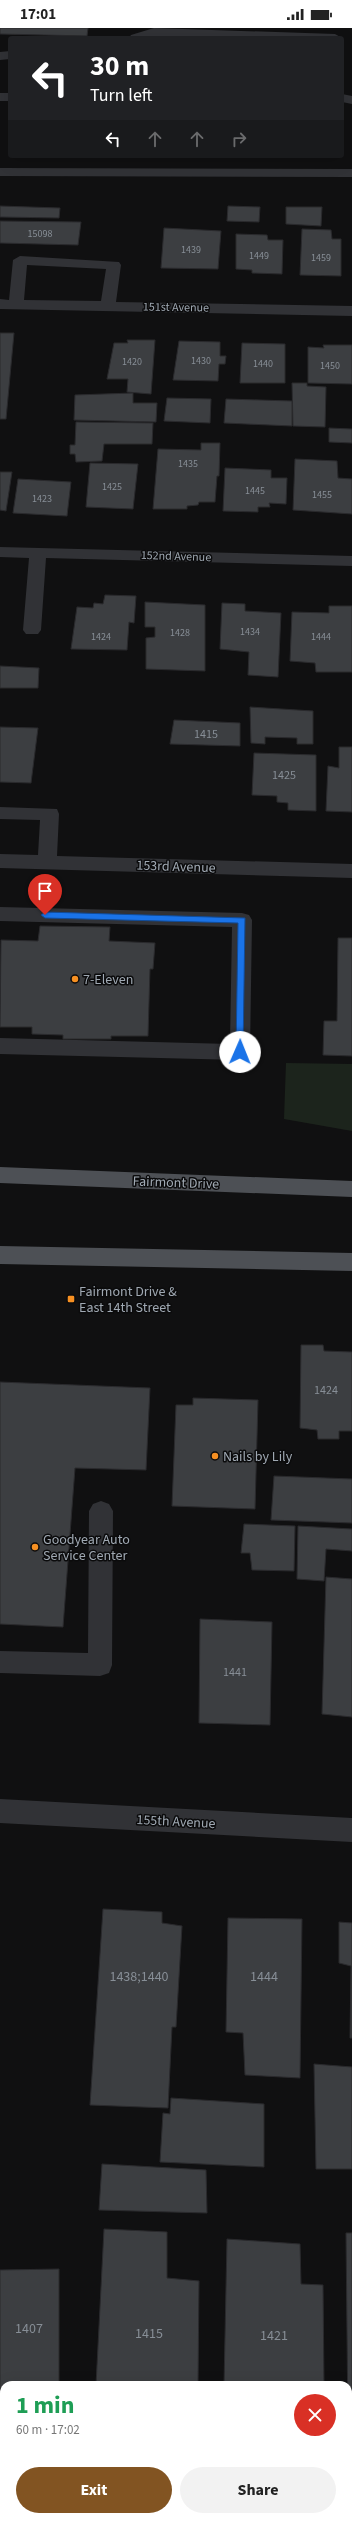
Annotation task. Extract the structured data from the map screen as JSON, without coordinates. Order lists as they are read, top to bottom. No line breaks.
{"streets":{"main road":["Fairmont Drive"],"street":["151st Avenue","152nd Avenue","153rd Avenue","155th Avenue"]},"places":{"other":["7-Eleven","Nails by Lily","Goodyear Auto Service Center"],"transit":["Fairmont Drive & East 14th Street"]},"house_numbers":["15098","1439","1449","1459","1430","1420","1440","1450","1435","1425","1445","1455","1423","1434","1428","1424","1444","1415","1425","1424","1441","1438;1440","1444","1407","1415","1421"],"page":{"status":"17:01","turn":["30 m","Turn left"],"heading":["1 min","60 m · 17:02"],"buttons":["Exit","Share"]}}
